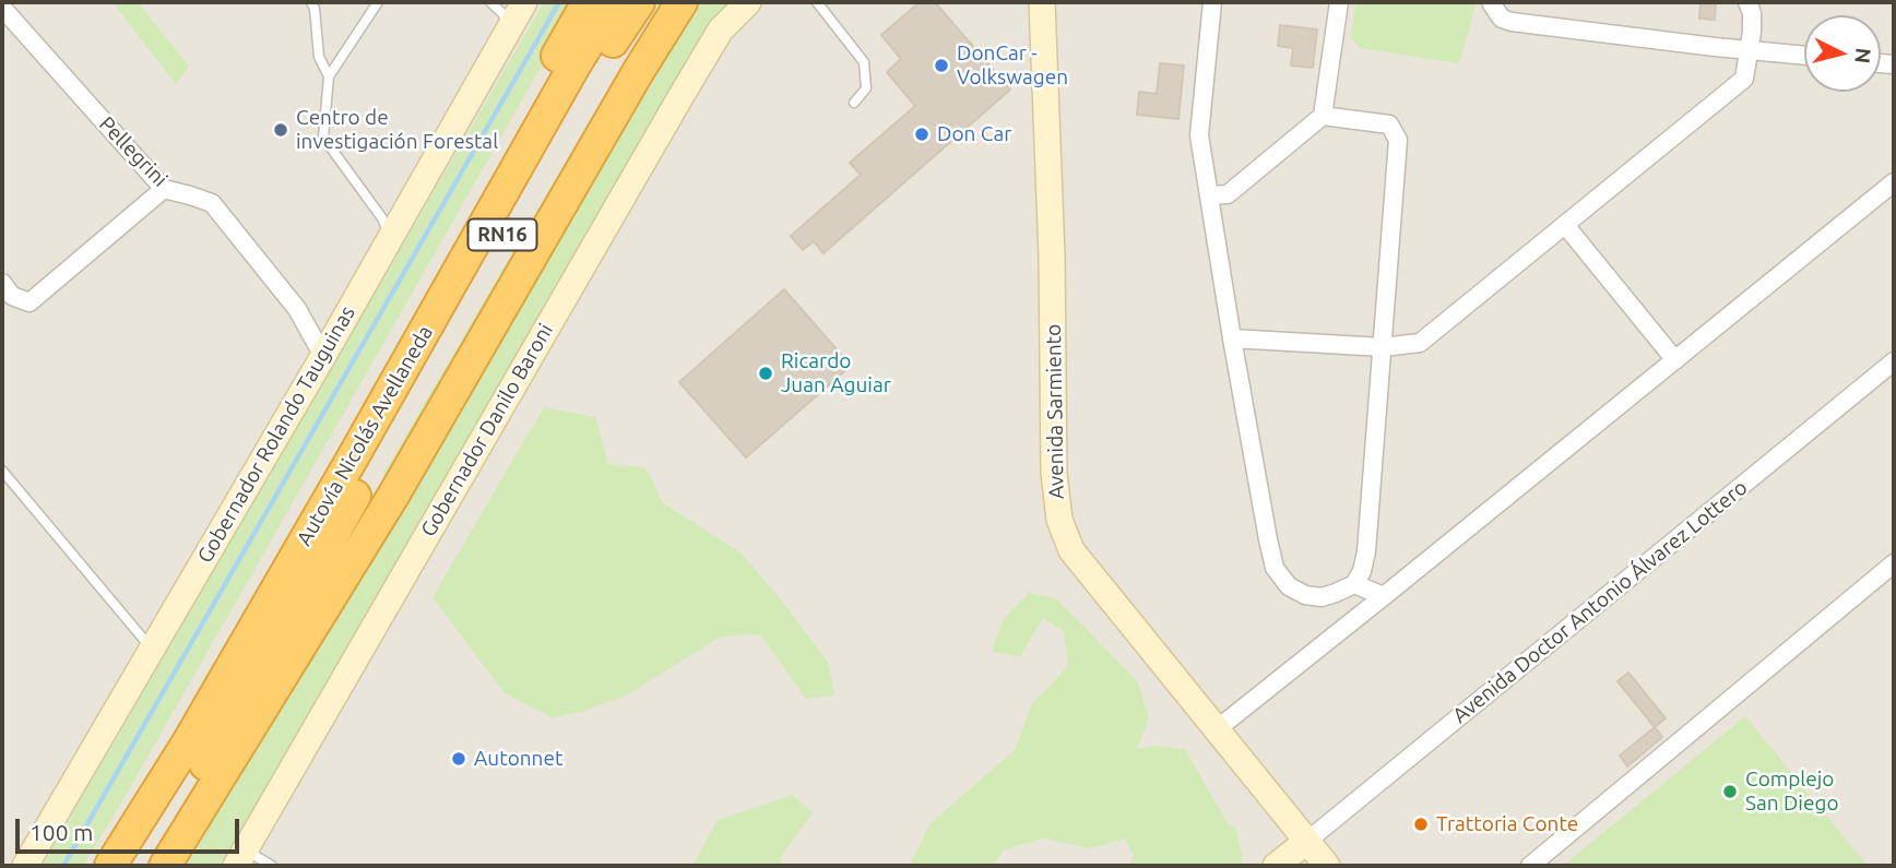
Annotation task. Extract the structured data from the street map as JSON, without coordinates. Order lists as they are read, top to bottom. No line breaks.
{"streets":{"highway":["RN16","Autovía Nicolás Avellaneda"],"street":["Pellegrini","Avenida Sarmiento","Gobernador Danilo Baroni","Gobernador Rolando Tauguinas","Avenida Doctor Antonio Álvarez Lottero"]},"crossings":[["Pellegrini","Gobernador Rolando Tauguinas"],["Avenida Sarmiento","Avenida Doctor Antonio Álvarez Lottero"]],"places":["DonCar - Volkswagen","Centro de investigación Forestal","Don Car","Ricardo Juan Aguiar","Autonnet","Complejo San Diego","Trattoria Conte"],"scale_bar":"100 m","north":"right"}
